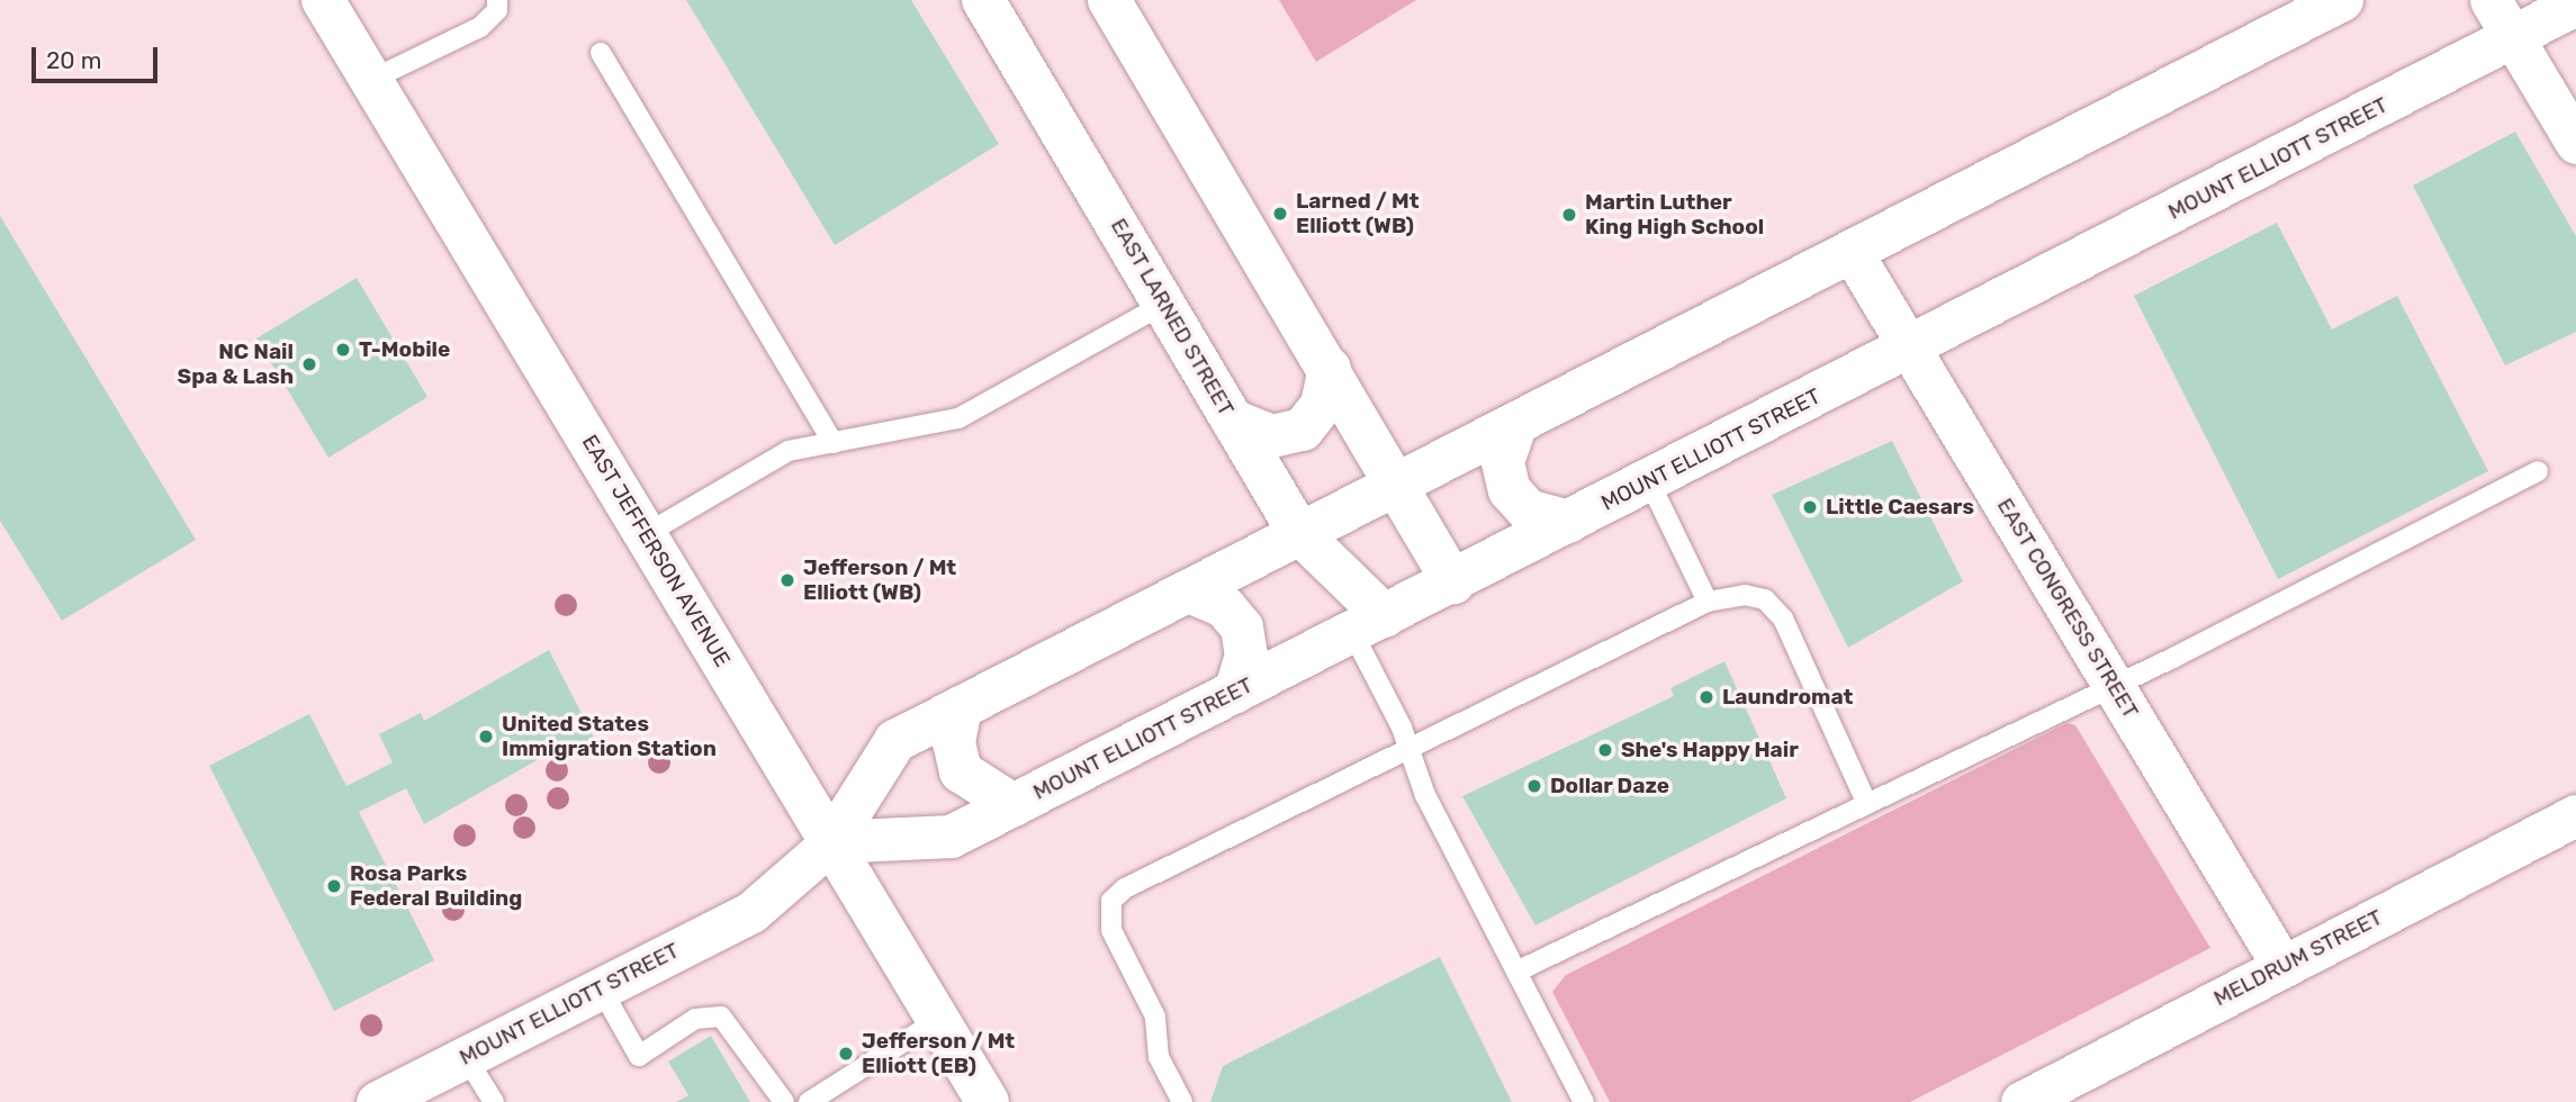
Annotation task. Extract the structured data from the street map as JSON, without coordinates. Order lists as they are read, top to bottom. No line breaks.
{"streets":{"main road":["MOUNT ELLIOTT STREET","EAST LARNED STREET","EAST JEFFERSON AVENUE"],"street":["EAST CONGRESS STREET","MELDRUM STREET"]},"crossings":[["MOUNT ELLIOTT STREET","EAST LARNED STREET"],["MOUNT ELLIOTT STREET","EAST JEFFERSON AVENUE"],["MOUNT ELLIOTT STREET","EAST CONGRESS STREET"],["EAST CONGRESS STREET","MELDRUM STREET"]],"places":["Larned / Mt Elliott (WB)","Martin Luther King High School","T-Mobile","NC Nail Spa & Lash","Little Caesars","Jefferson / Mt Elliott (WB)","Laundromat","United States Immigration Station","She's Happy Hair","Dollar Daze","Rosa Parks Federal Building","Jefferson / Mt Elliott (EB)"],"scale_bar":"20 m"}
